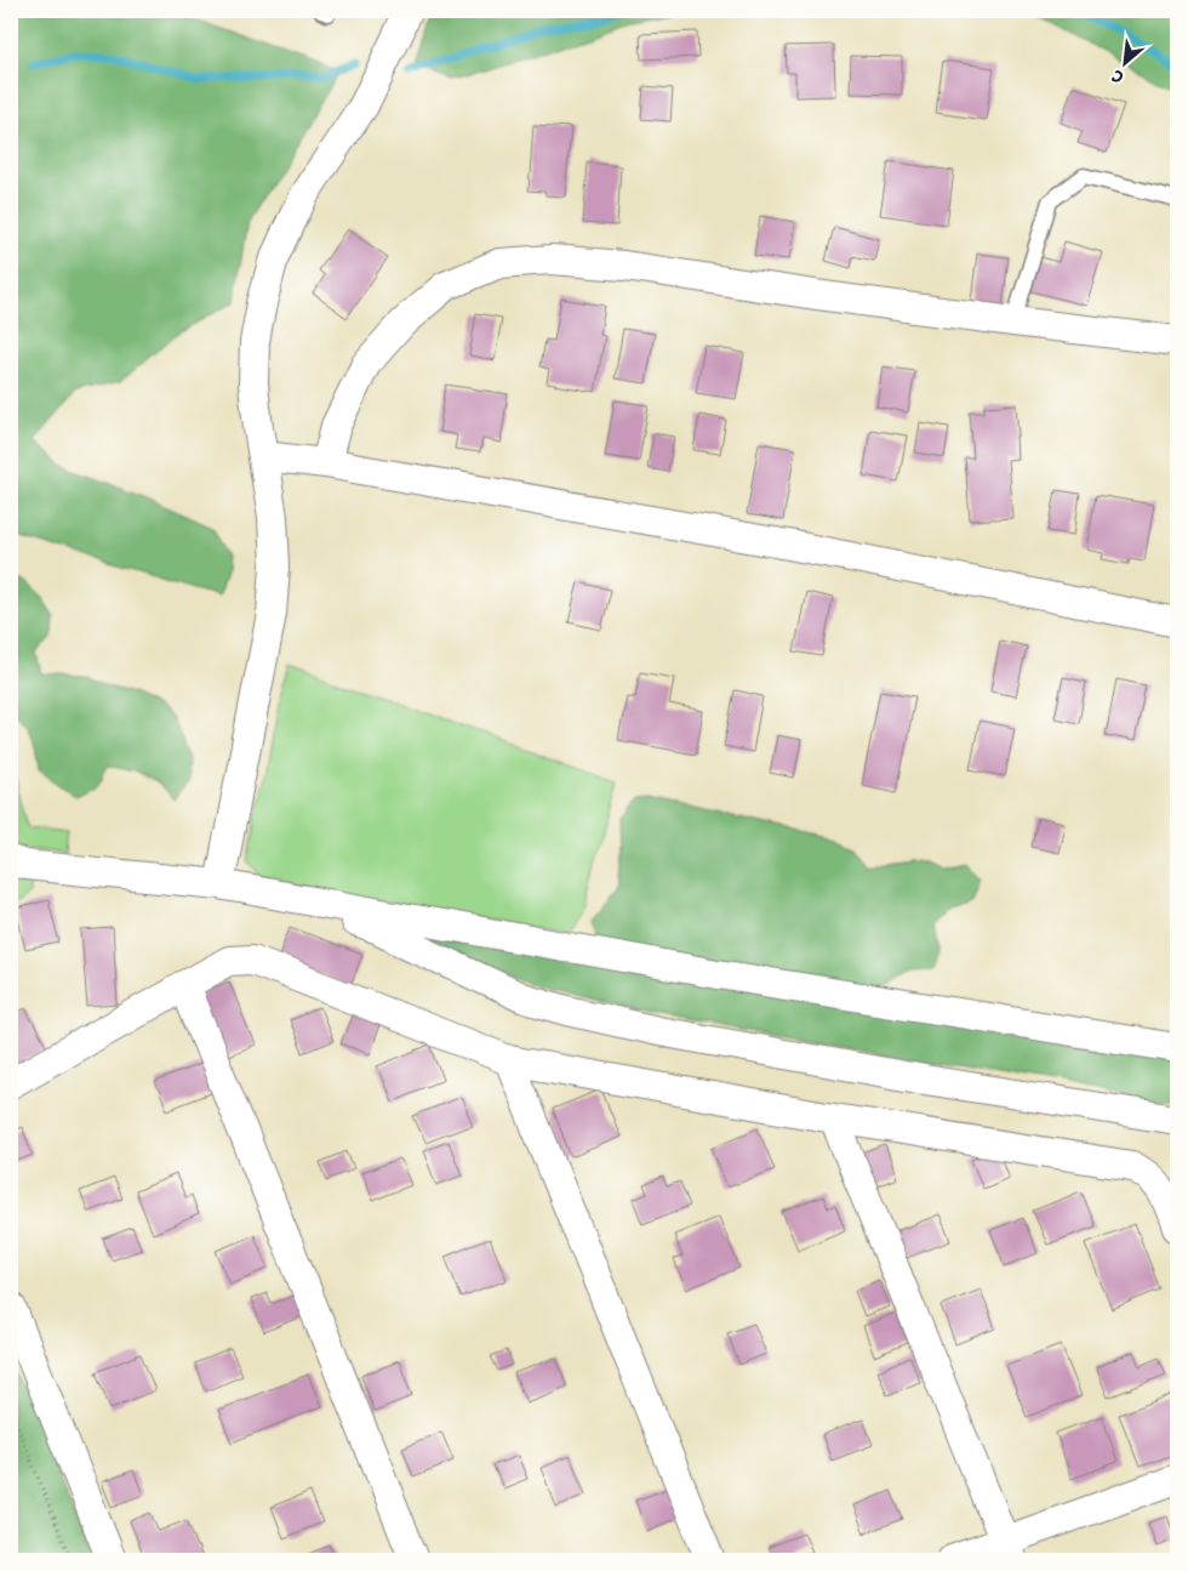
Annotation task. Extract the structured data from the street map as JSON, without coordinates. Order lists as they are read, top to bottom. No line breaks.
{"north":"bottom left"}
